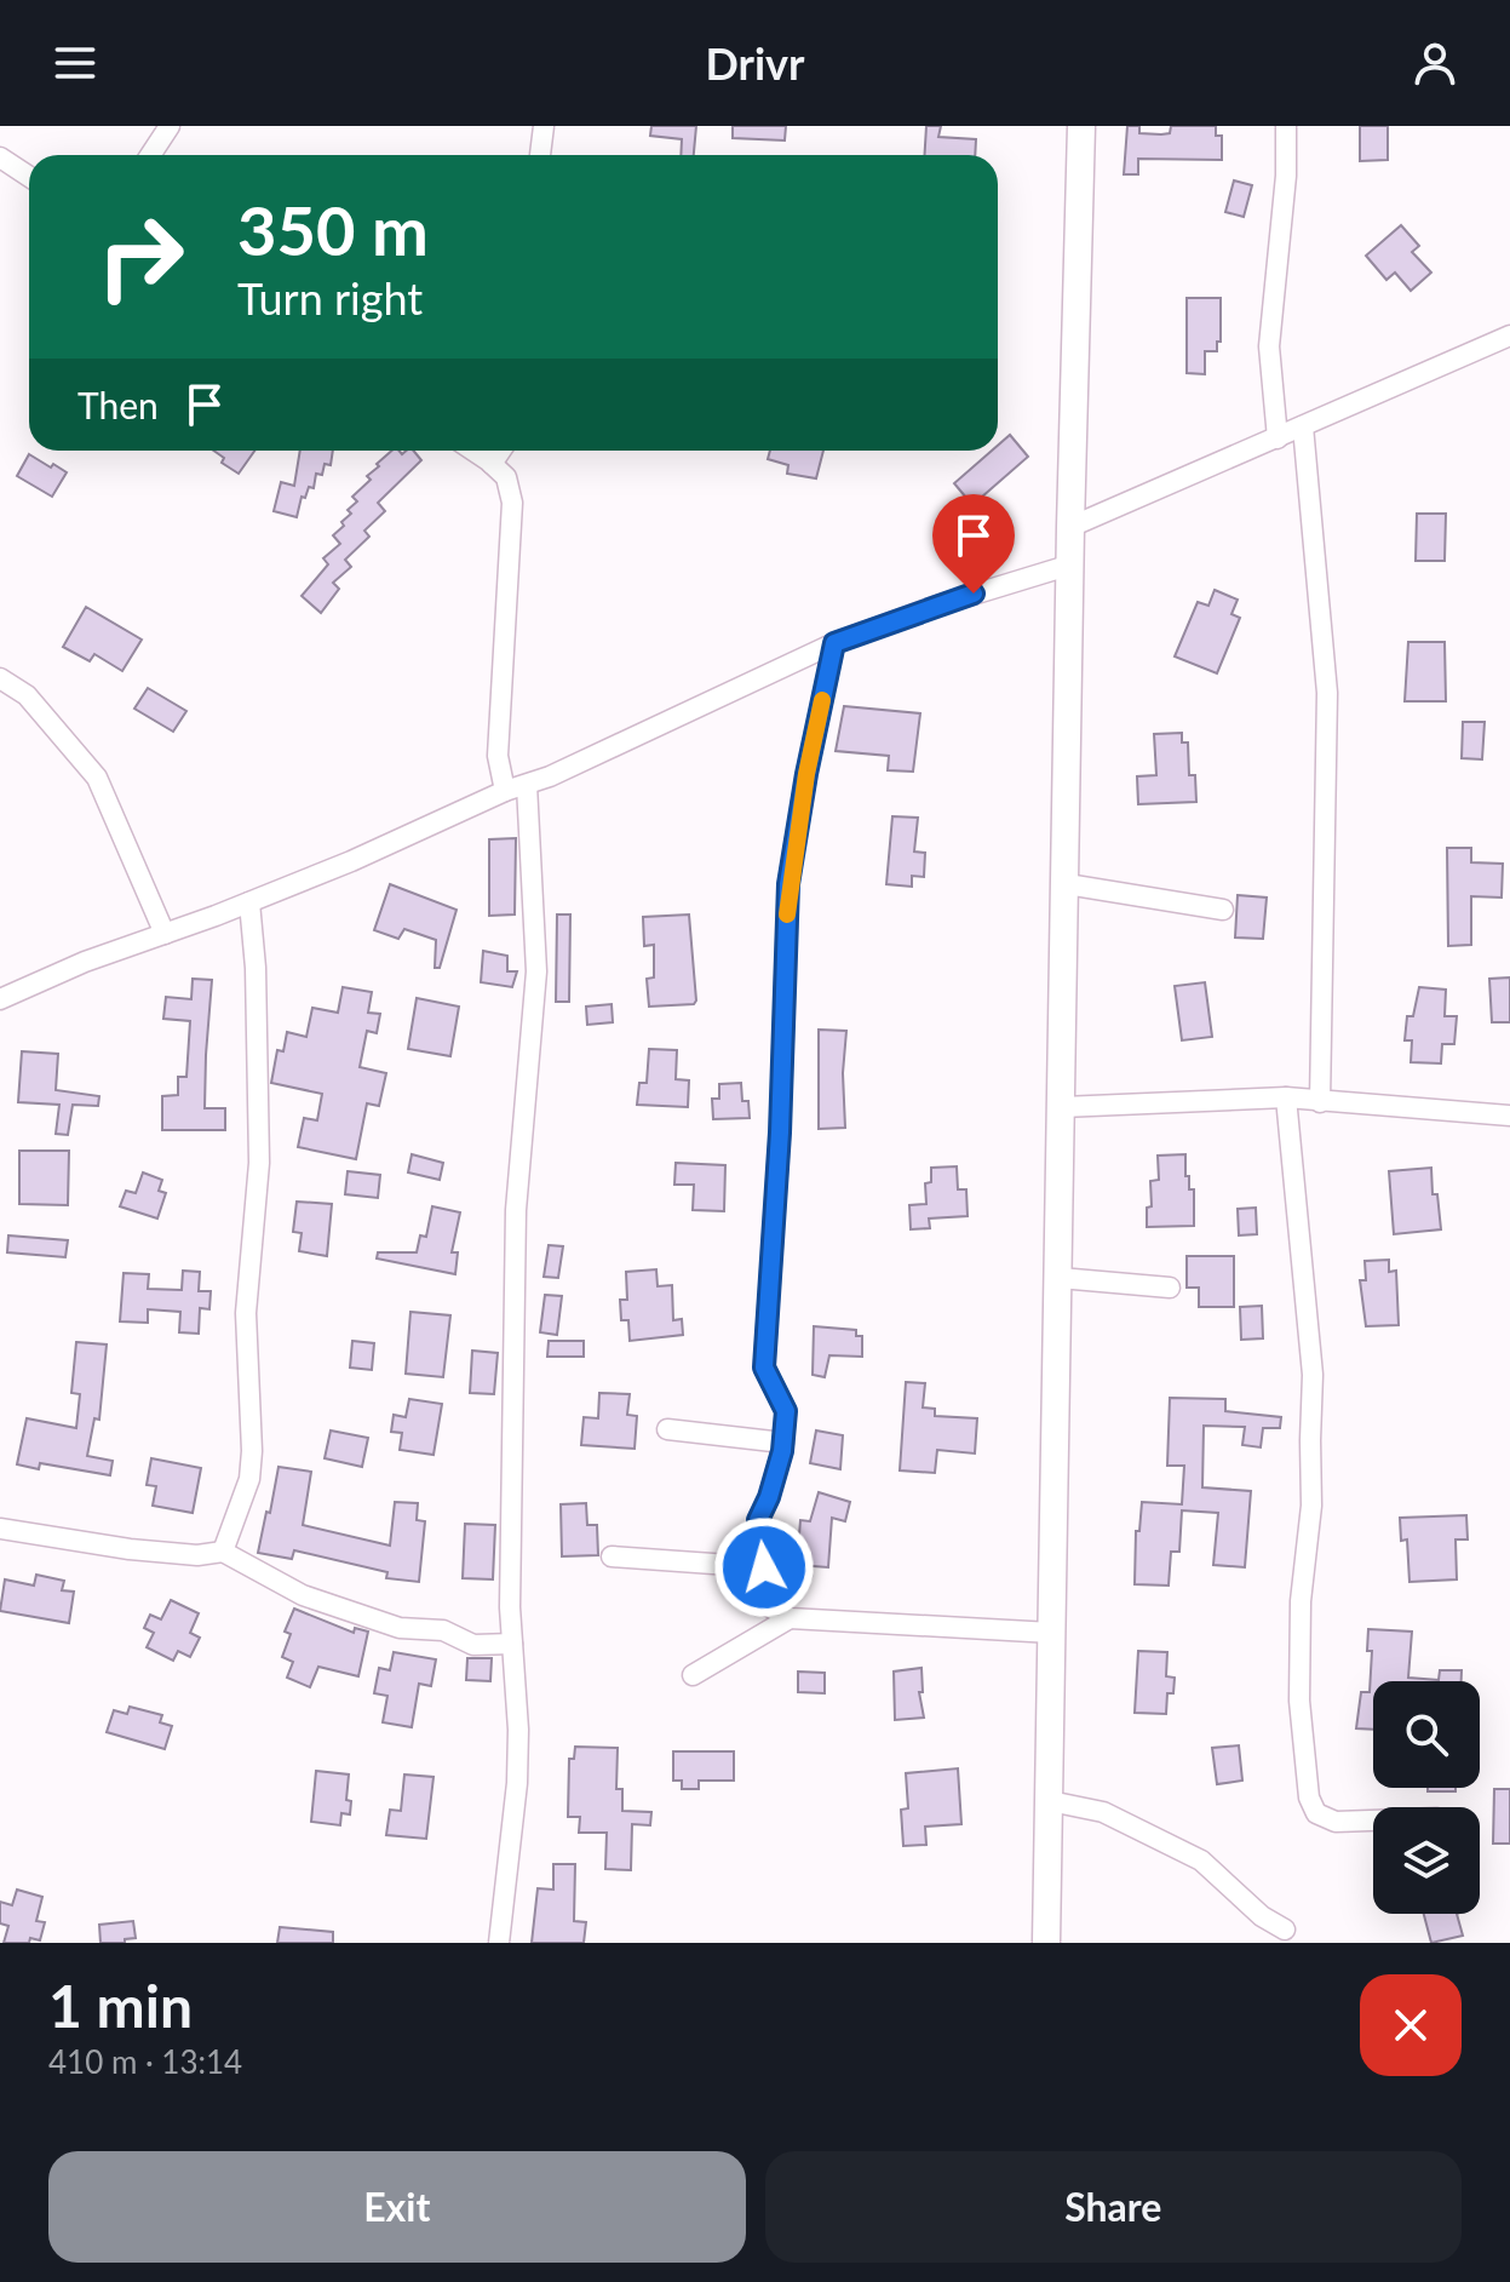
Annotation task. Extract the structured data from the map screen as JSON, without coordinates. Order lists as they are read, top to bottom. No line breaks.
{"page":{"header":"Drivr","turn":["350 m","Turn right"],"then":"Then","heading":["1 min","410 m · 13:14"],"buttons":["Exit","Share"]}}
